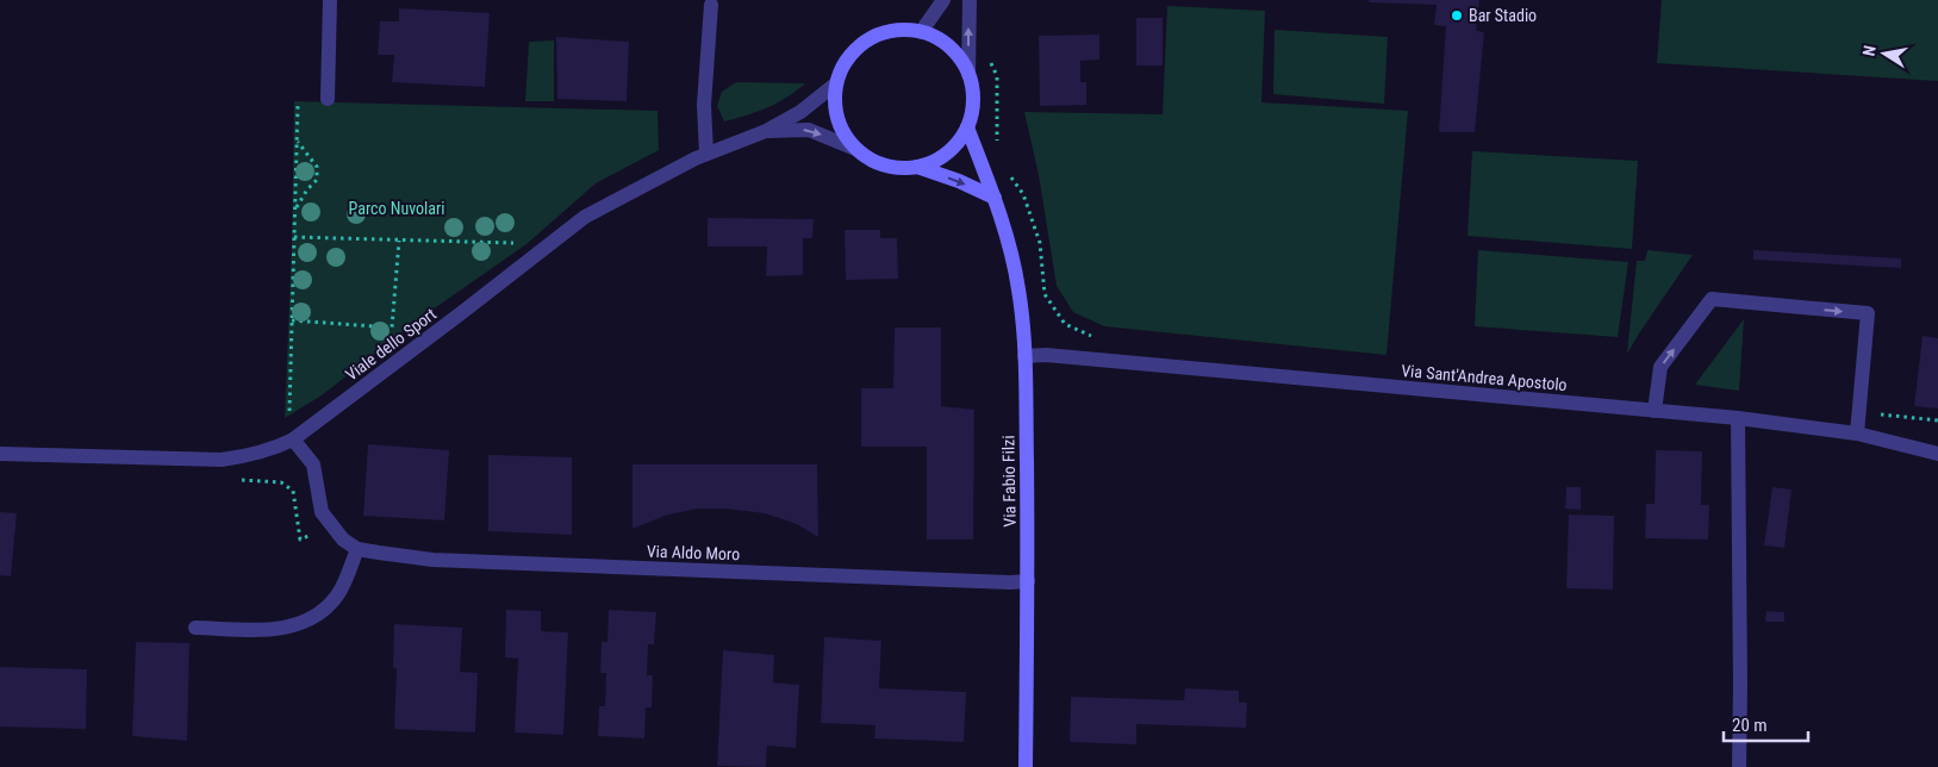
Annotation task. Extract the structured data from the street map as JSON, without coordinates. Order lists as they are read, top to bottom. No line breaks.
{"streets":{"main road":["Via Fabio Filzi"],"street":["Viale dello Sport","Via Sant'Andrea Apostolo","Via Aldo Moro"]},"crossings":[["Viale dello Sport","Via Fabio Filzi"],["Via Sant'Andrea Apostolo","Via Fabio Filzi"],["Via Fabio Filzi","Via Aldo Moro"]],"parks":["Parco Nuvolari"],"places":["Bar Stadio"],"scale_bar":"20 m","north":"left"}
